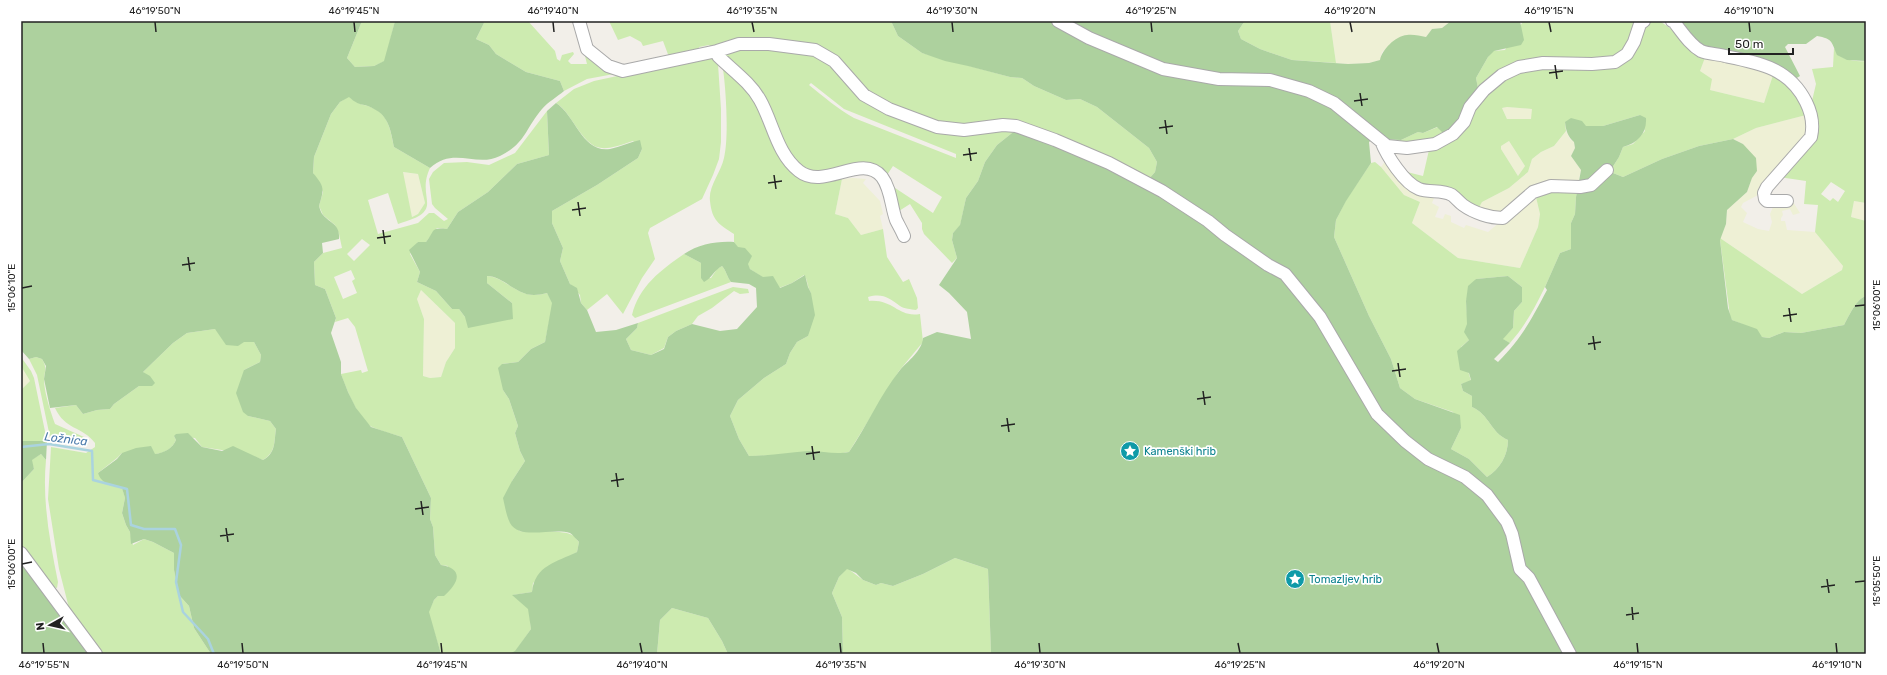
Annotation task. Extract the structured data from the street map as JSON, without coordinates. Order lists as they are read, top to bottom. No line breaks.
{"water":["Ložnica"],"places":{"place":["Kamenški hrib","Tomazljev hrib"]},"scale_bar":"50 m","north":"left","coordinates":["46°19'50\"N","46°19'45\"N","46°19'40\"N","46°19'35\"N","46°19'30\"N","46°19'25\"N","46°19'20\"N","46°19'15\"N","46°19'10\"N","15°06'10\"E","15°06'00\"E","15°05'50\"E","46°19'55\"N"]}
